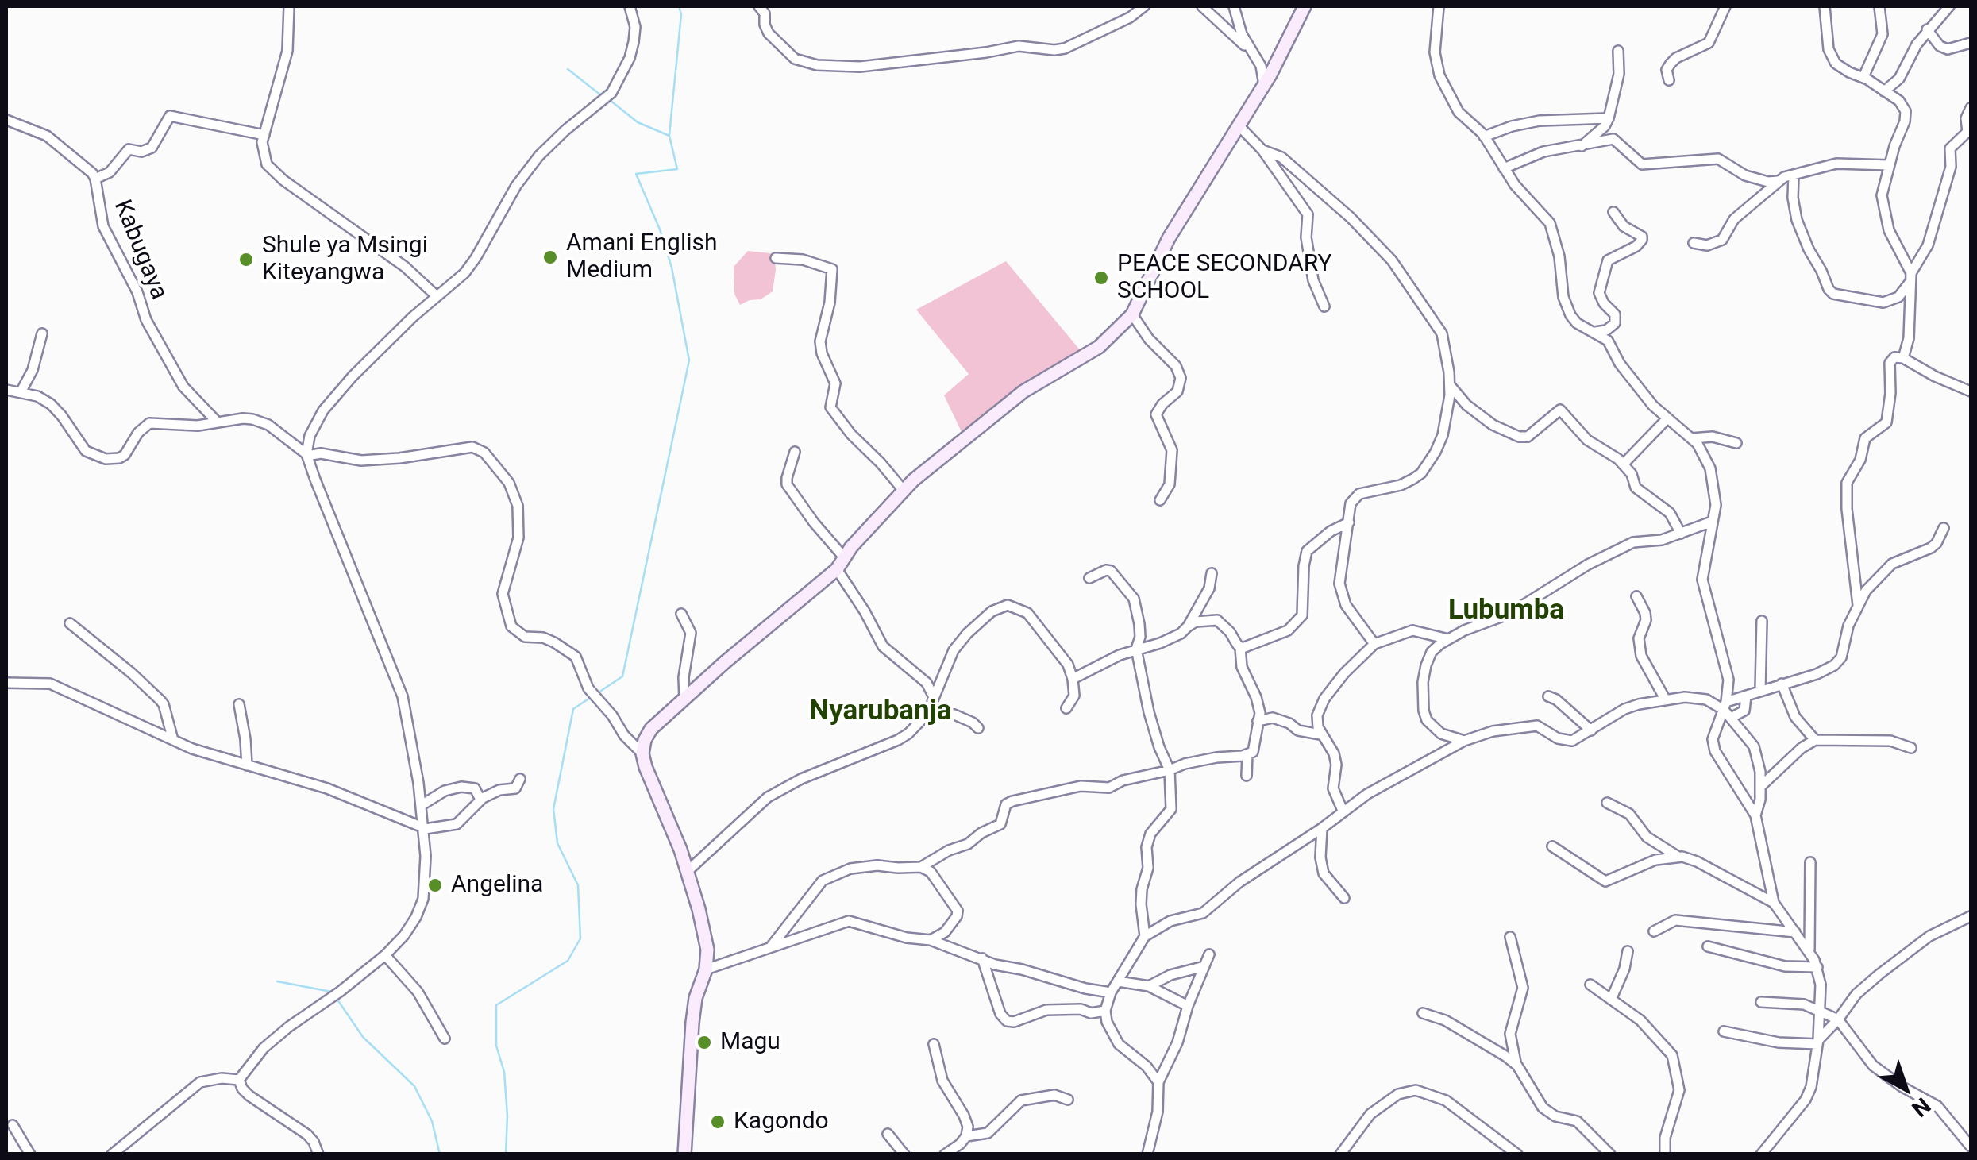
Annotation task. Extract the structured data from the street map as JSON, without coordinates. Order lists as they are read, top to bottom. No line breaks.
{"streets":{"street":["Kabugaya"]},"districts":["Lubumba","Nyarubanja"],"places":["Amani English Medium","Shule ya Msingi Kiteyangwa","PEACE SECONDARY SCHOOL","Angelina","Magu","Kagondo"],"north":"bottom right"}
